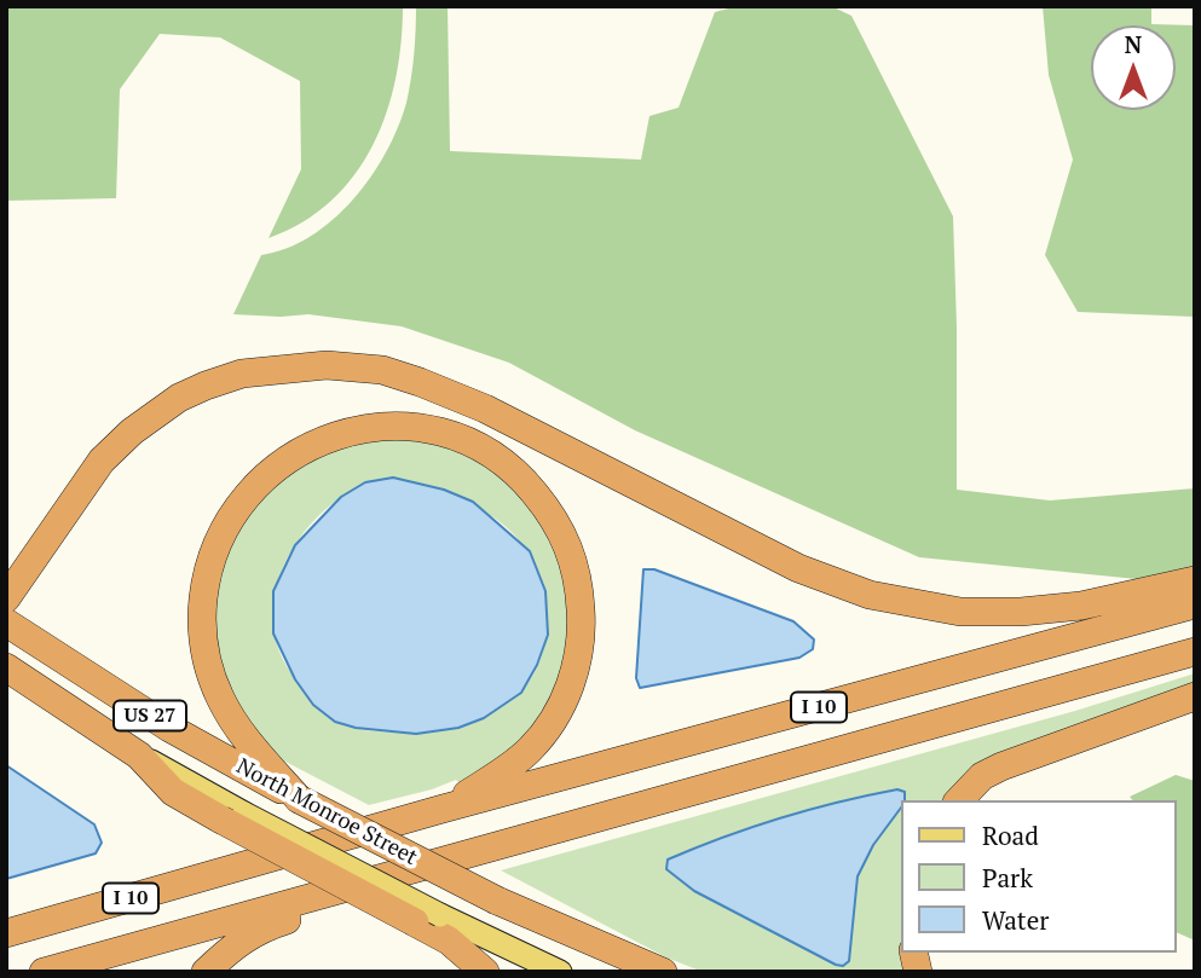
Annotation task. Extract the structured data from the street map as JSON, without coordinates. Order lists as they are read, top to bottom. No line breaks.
{"streets":{"highway":["I 10","US 27","North Monroe Street"]},"legend":["Road","Park","Water"],"north":"top"}
